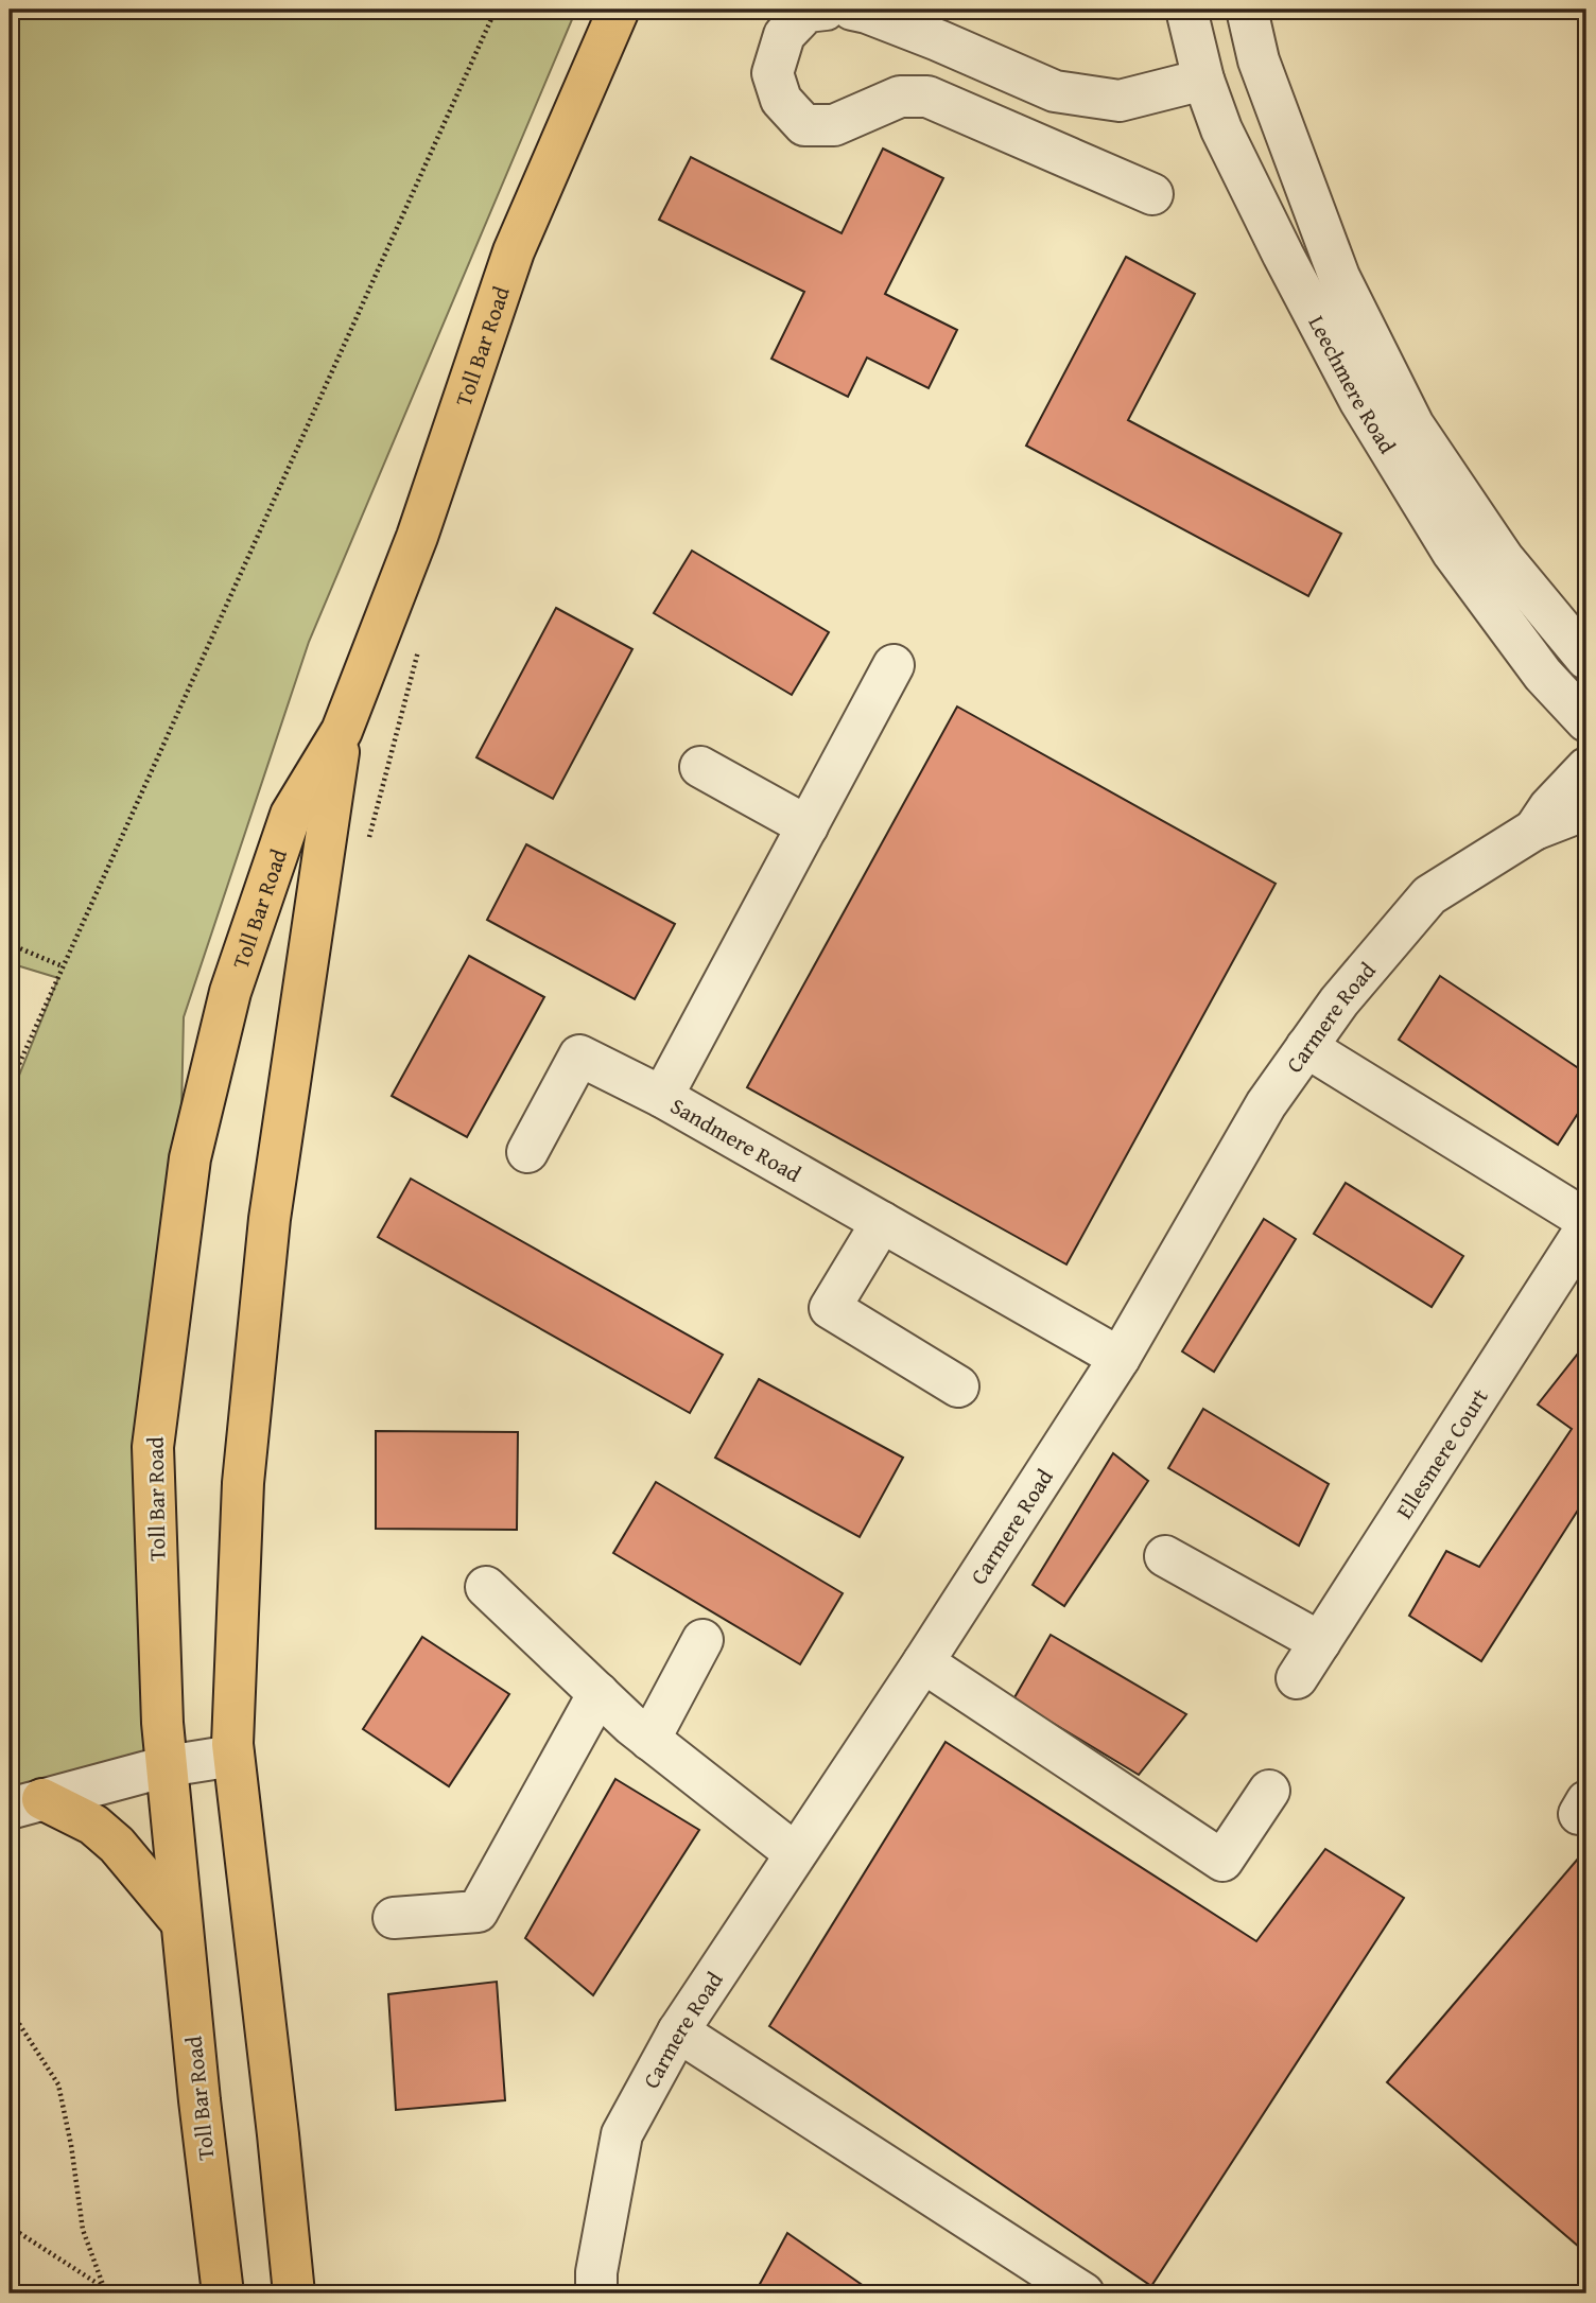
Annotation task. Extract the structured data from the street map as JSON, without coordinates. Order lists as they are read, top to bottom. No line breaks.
{"streets":{"main road":["Toll Bar Road"],"street":["Leechmere Road","Carmere Road","Sandmere Road","Ellesmere Court"]},"crossings":[["Carmere Road","Sandmere Road"]]}
